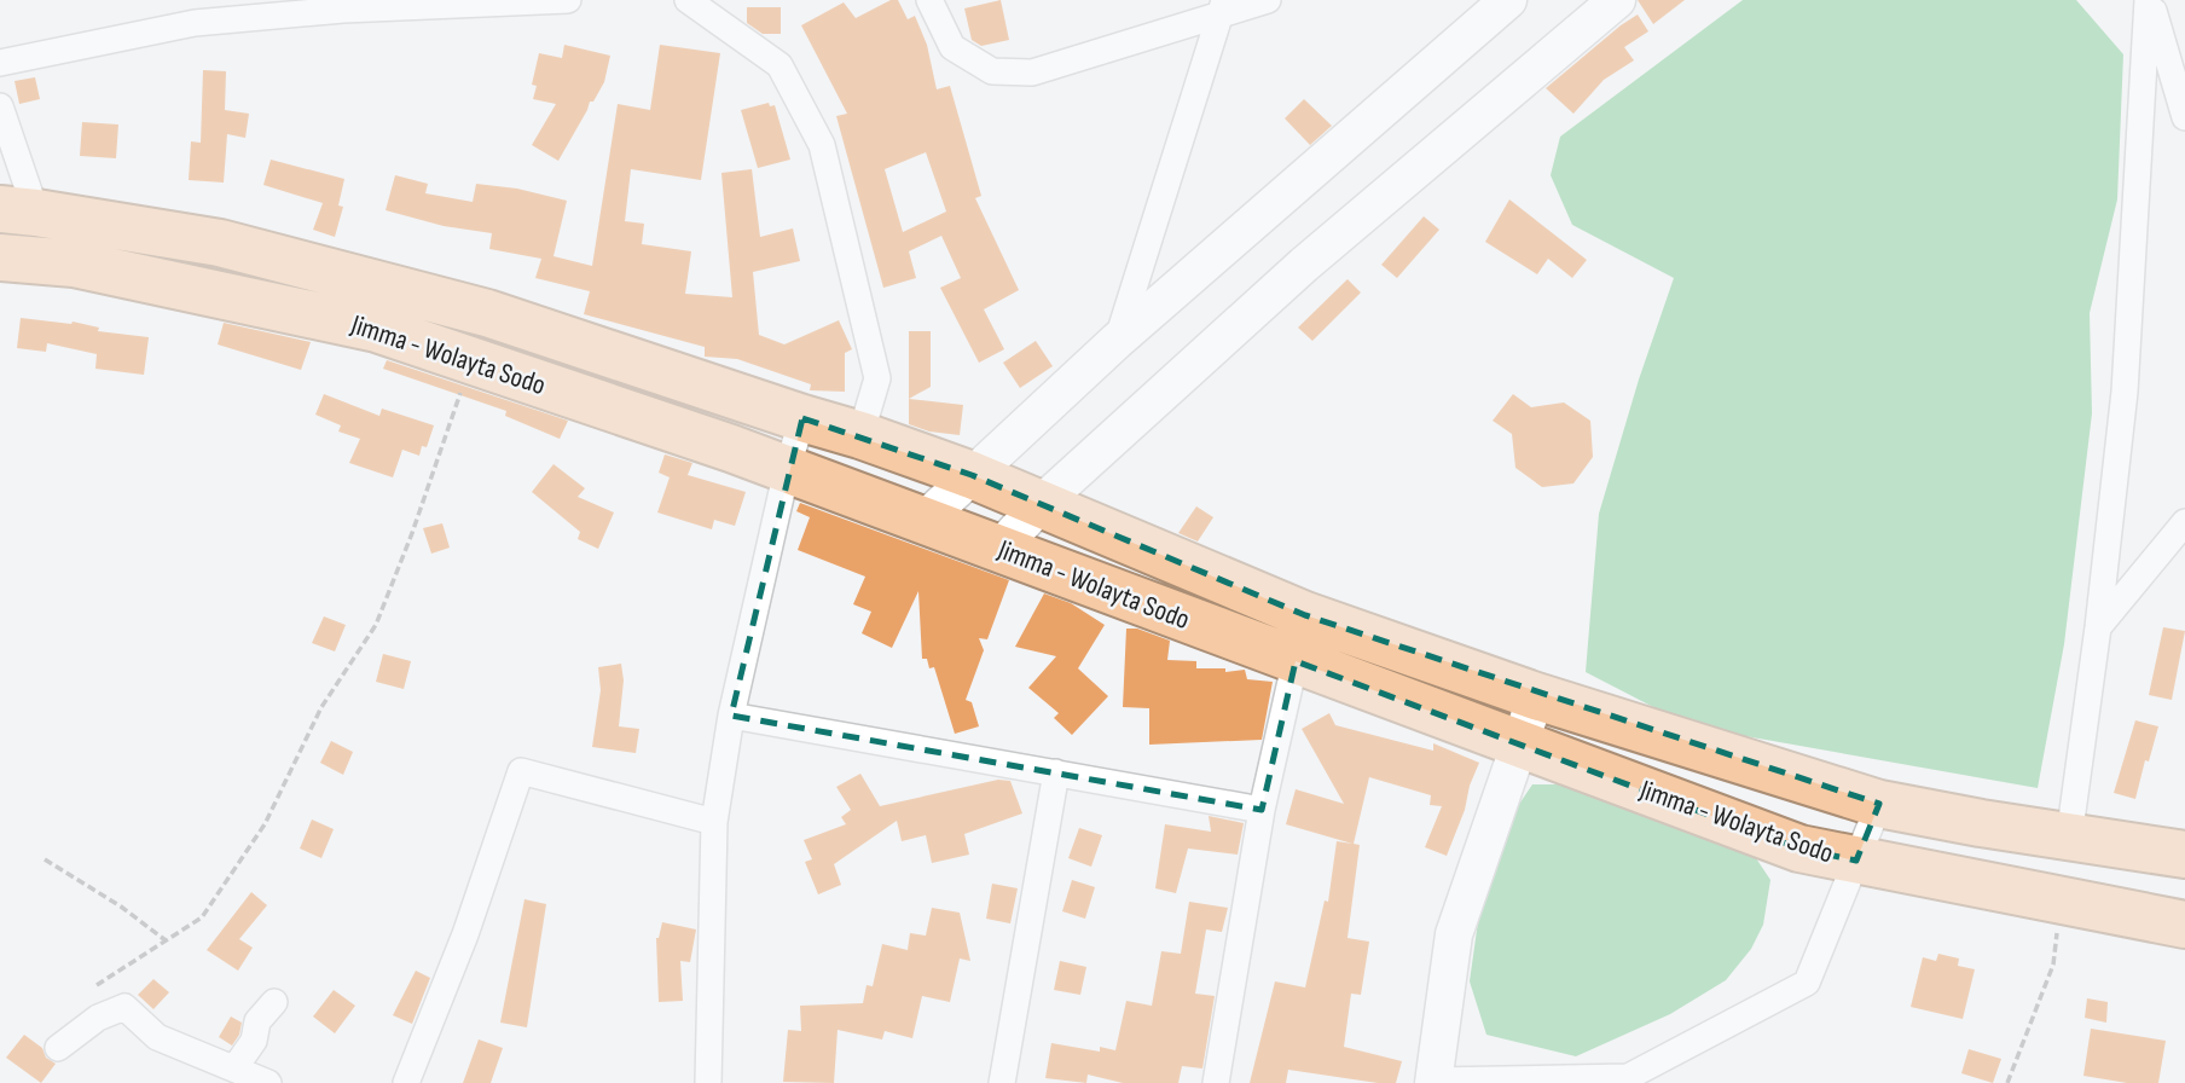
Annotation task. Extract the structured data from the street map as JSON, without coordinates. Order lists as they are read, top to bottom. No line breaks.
{"streets":{"highway":["Jimma - Wolayta Sodo"]}}
